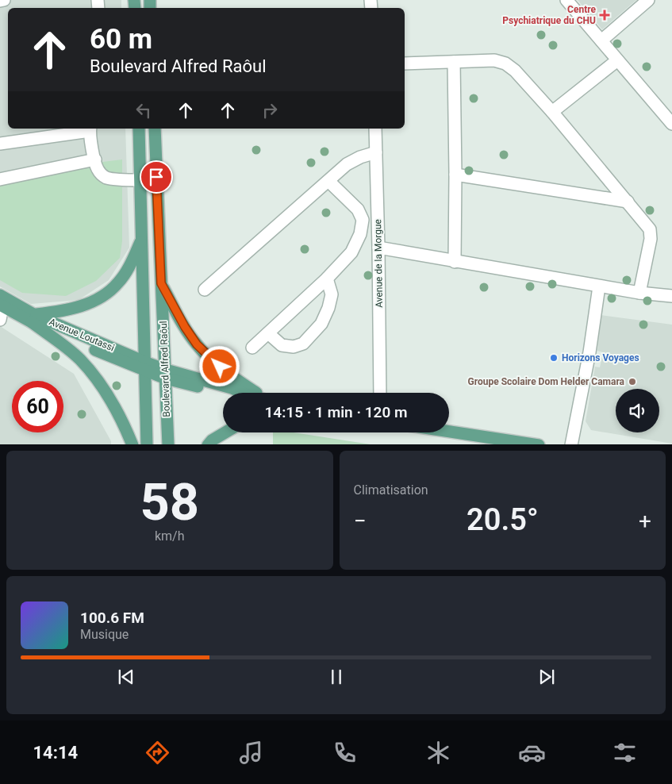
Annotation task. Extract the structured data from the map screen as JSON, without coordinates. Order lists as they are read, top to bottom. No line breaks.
{"streets":{"main road":["Avenue Loutassi","Boulevard Alfred Raôul"],"street":["Avenue de la Morgue"]},"crossings":[["Avenue Loutassi","Boulevard Alfred Raôul"]],"places":{"health":["Centre Psychiatrique du CHU"],"other":["Horizons Voyages","Groupe Scolaire Dom Helder Camara"]},"page":{"turn":["60 m","Boulevard Alfred Raôul"],"limit":"60","trip":"14:15 · 1 min · 120 m","tile":[["58","km/h"],"Climatisation"],"heat":["−","20.5°","+"],"song":["100.6 FM","Musique"],"tabs":"14:14"}}
